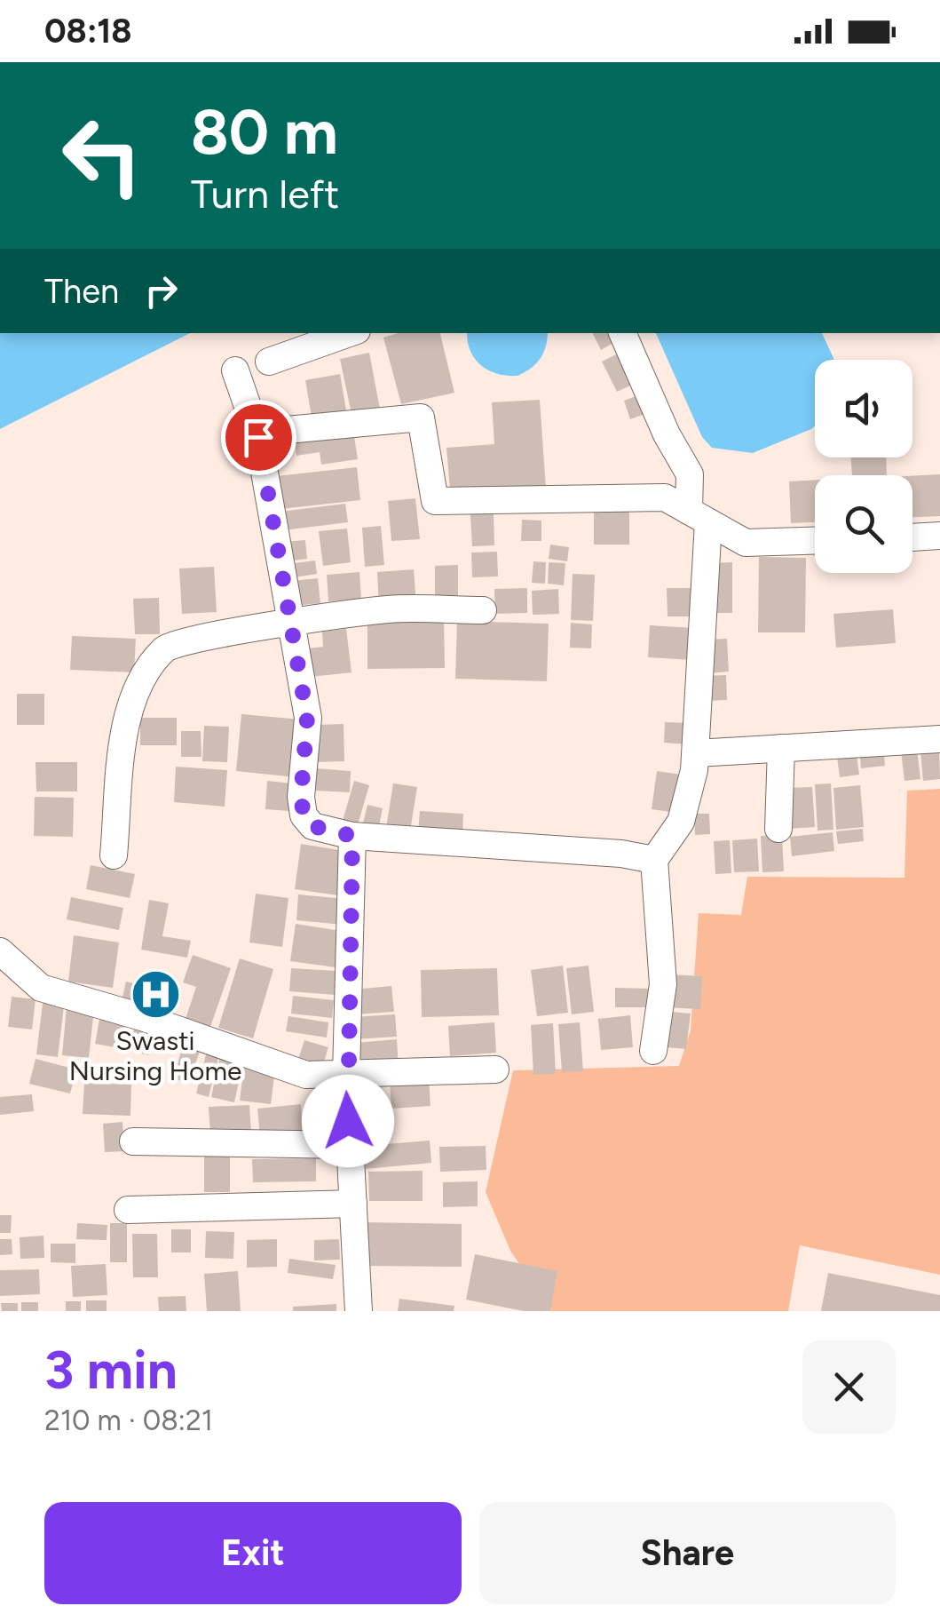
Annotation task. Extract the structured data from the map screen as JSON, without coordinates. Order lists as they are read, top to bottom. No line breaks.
{"places":{"hospital":["Swasti Nursing Home"]},"page":{"status":"08:18","turn":["80 m","Turn left"],"then":"Then","heading":["3 min","210 m · 08:21"],"buttons":["Exit","Share"]}}
